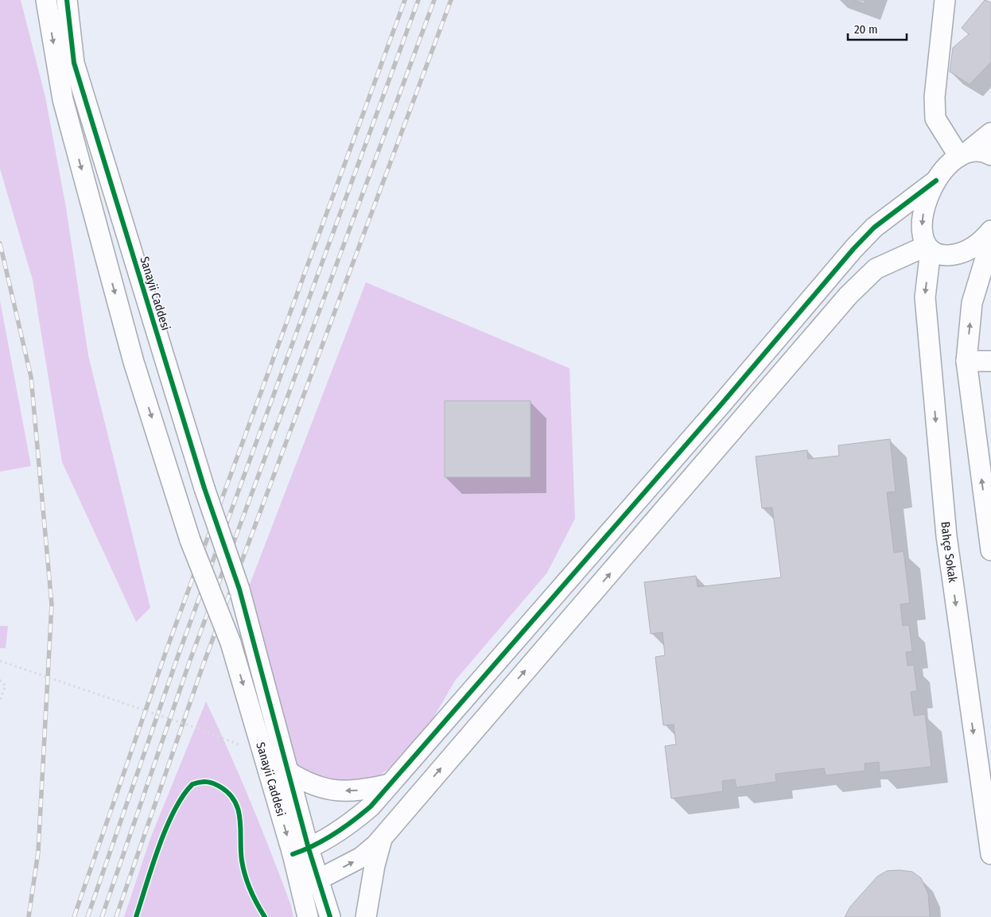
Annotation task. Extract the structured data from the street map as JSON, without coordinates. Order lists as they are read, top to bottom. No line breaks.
{"streets":{"street":["Sanayii Caddesi","Bahçe Sokak"]},"scale_bar":"20 m"}
